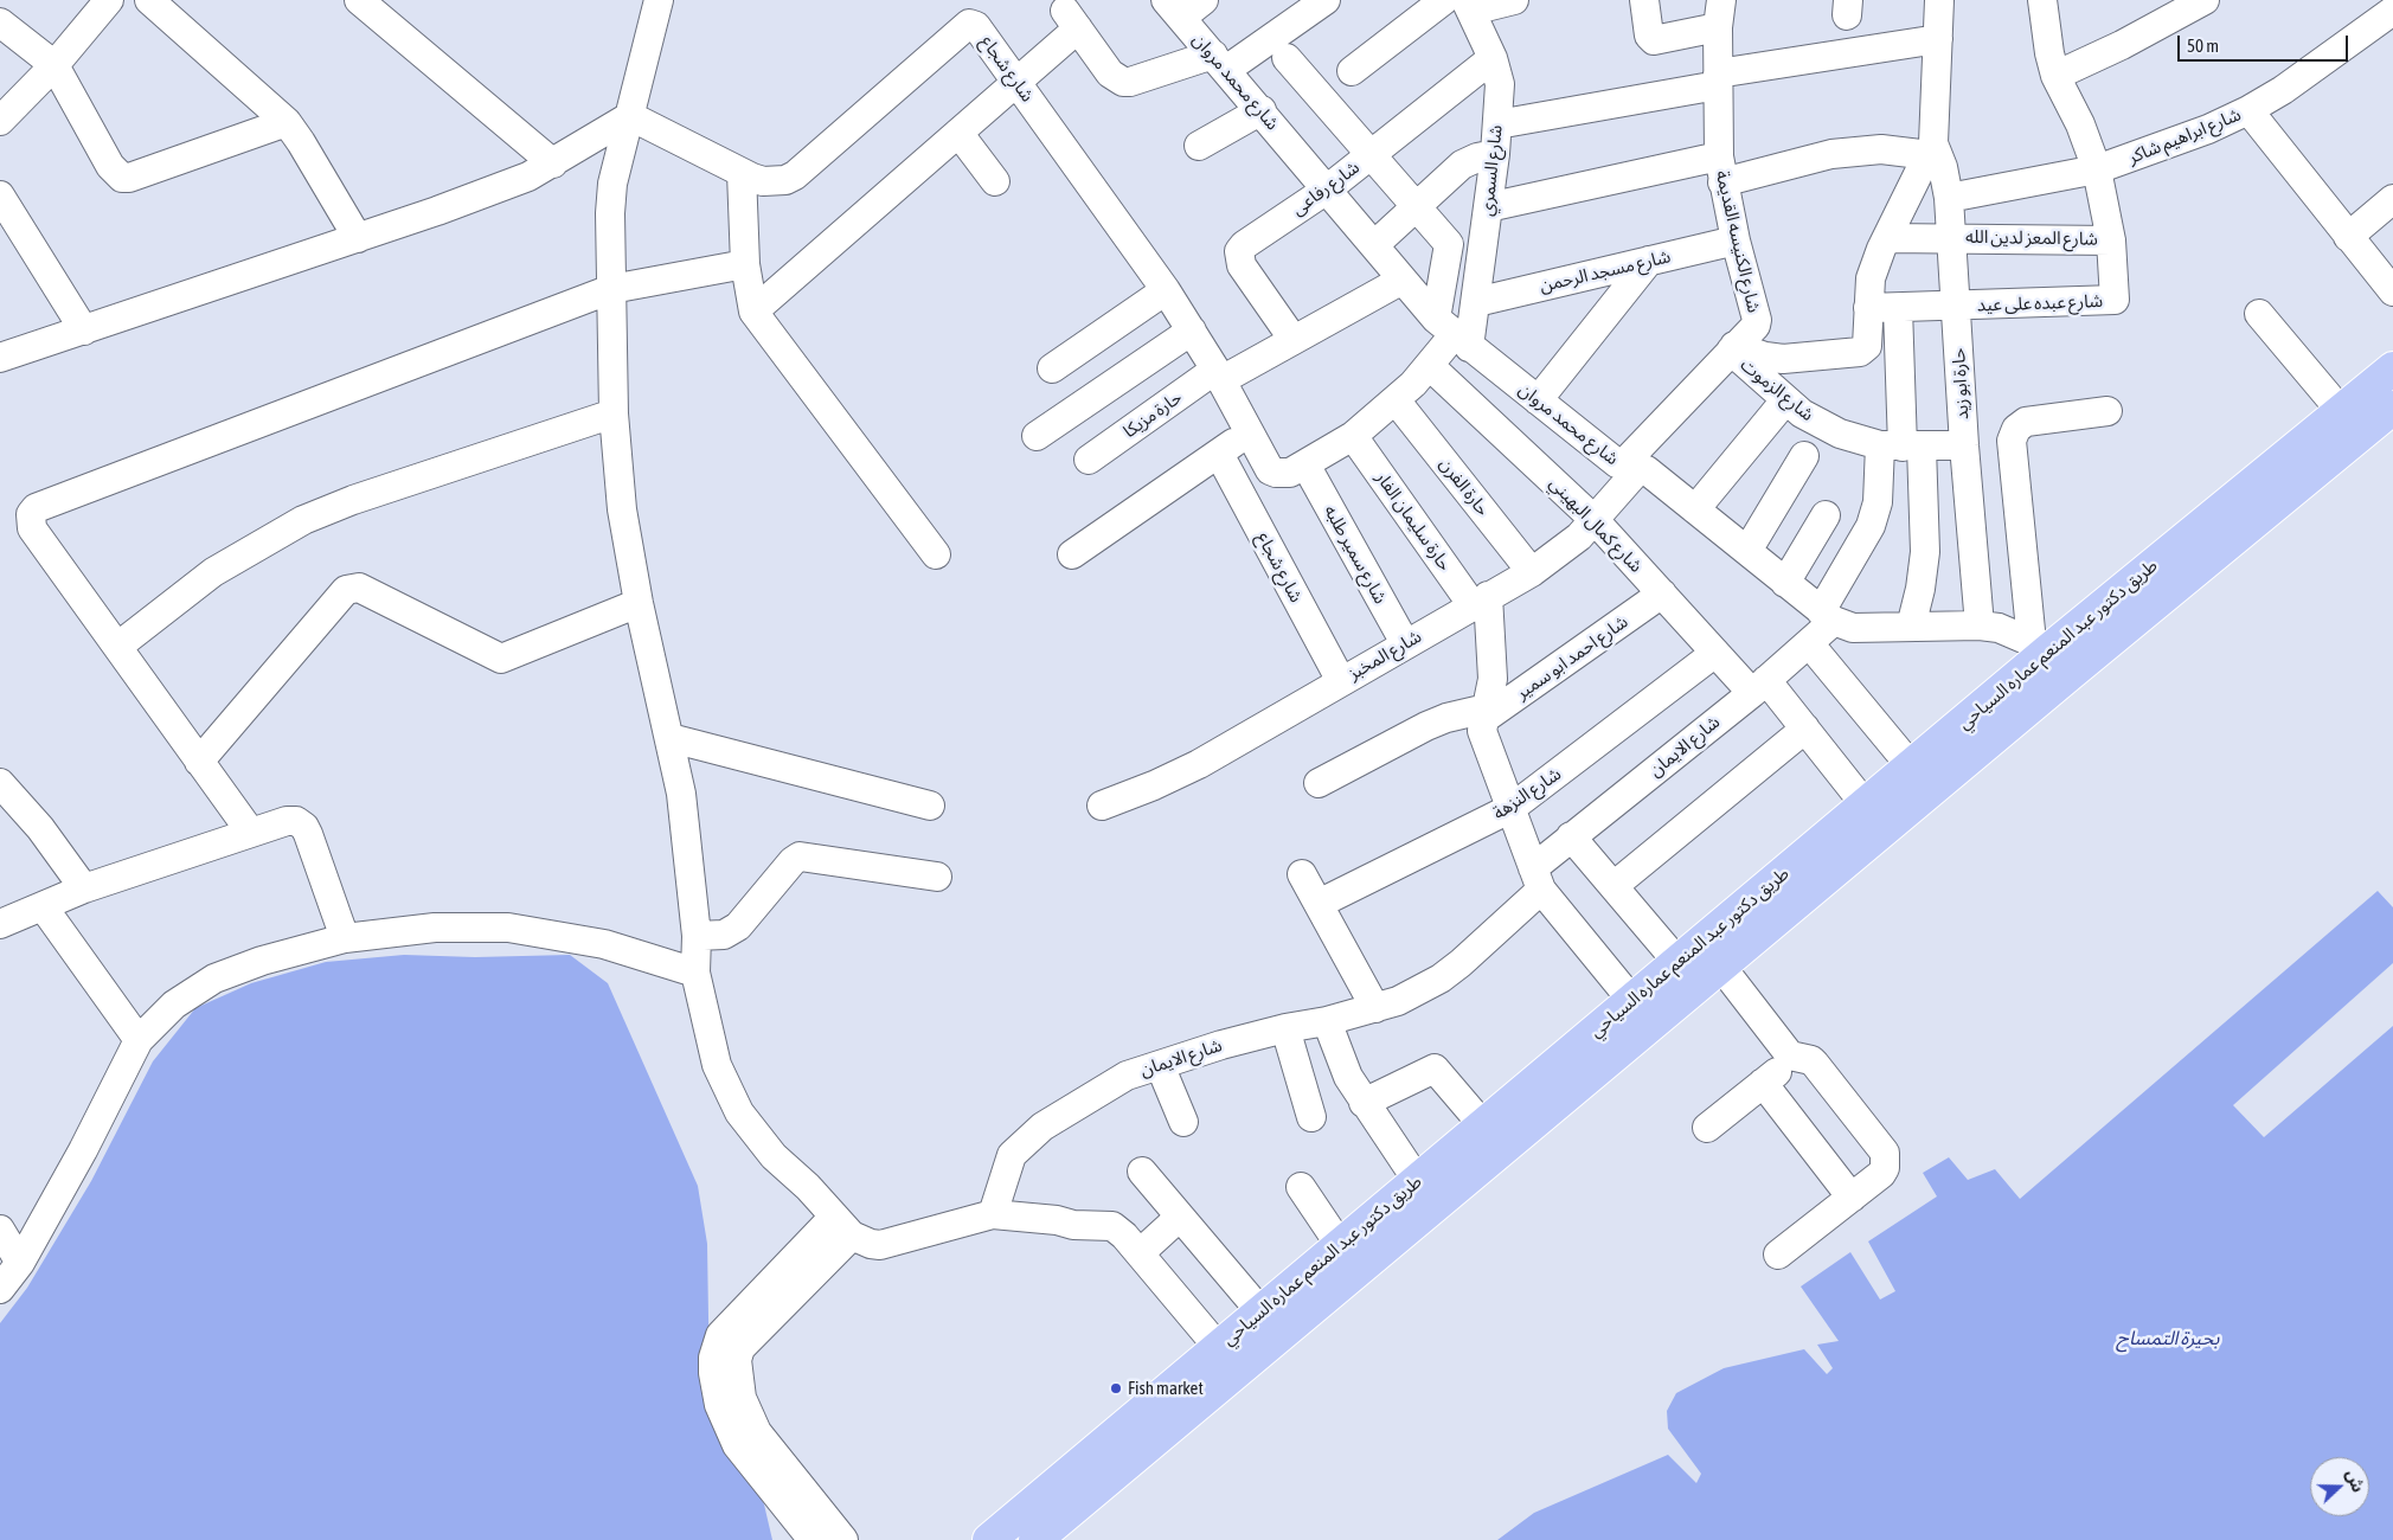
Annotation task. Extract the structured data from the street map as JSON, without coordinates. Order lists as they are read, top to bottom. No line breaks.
{"streets":{"main road":["طريق دكتور عبد المنعم عماره السياحي"],"street":["شارع شجاع","شارع محمد مروان","شارع ابراهيم شاكر","شارع السمري","شارع رفاعى","شارع المعز لدين الله","شارع الكنيسه القديمة","شارع مسجد الرحمن","شارع عبده على عيد","حارة ابو زيد","شارع الزموت","حارة مزيكا","حارة الفرن","حارة سليمان الفار","شارع كمال البهيني","شارع سمير طلبه","شارع المخبز","شارع احمد ابو سمير","شارع الايمان","شارع النزهة"]},"crossings":[["شارع شجاع","شارع محمد مروان"],["شارع شجاع","شارع السمري"],["شارع شجاع","حارة مزيكا"],["شارع شجاع","حارة الفرن"],["شارع شجاع","حارة سليمان الفار"],["شارع شجاع","شارع كمال البهيني"],["شارع شجاع","شارع سمير طلبه"],["شارع شجاع","شارع المخبز"],["شارع محمد مروان","شارع السمري"],["شارع محمد مروان","شارع رفاعى"],["شارع محمد مروان","شارع الكنيسه القديمة"],["شارع محمد مروان","حارة ابو زيد"],["شارع محمد مروان","حارة مزيكا"],["شارع محمد مروان","طريق دكتور عبد المنعم عماره السياحي"],["شارع محمد مروان","شارع المخبز"],["شارع محمد مروان","شارع الايمان"],["شارع ابراهيم شاكر","شارع عبده على عيد"],["شارع ابراهيم شاكر","حارة ابو زيد"],["شارع السمري","شارع رفاعى"],["شارع السمري","شارع مسجد الرحمن"],["شارع رفاعى","حارة مزيكا"],["شارع المعز لدين الله","شارع عبده على عيد"],["شارع المعز لدين الله","حارة ابو زيد"],["شارع الكنيسه القديمة","شارع مسجد الرحمن"],["شارع الكنيسه القديمة","شارع الزموت"],["شارع الكنيسه القديمة","شارع المخبز"],["شارع عبده على عيد","حارة ابو زيد"],["حارة ابو زيد","شارع الزموت"],["شارع الزموت","شارع الايمان"],["حارة الفرن","شارع المخبز"],["حارة سليمان الفار","شارع المخبز"],["شارع كمال البهيني","طريق دكتور عبد المنعم عماره السياحي"],["شارع كمال البهيني","شارع المخبز"],["شارع كمال البهيني","شارع احمد ابو سمير"],["شارع كمال البهيني","شارع الايمان"],["شارع كمال البهيني","شارع النزهة"],["شارع سمير طلبه","شارع المخبز"]],"water":["بحيرة التمساح"],"places":["Fish market"],"scale_bar":"50 m","north":"right"}
